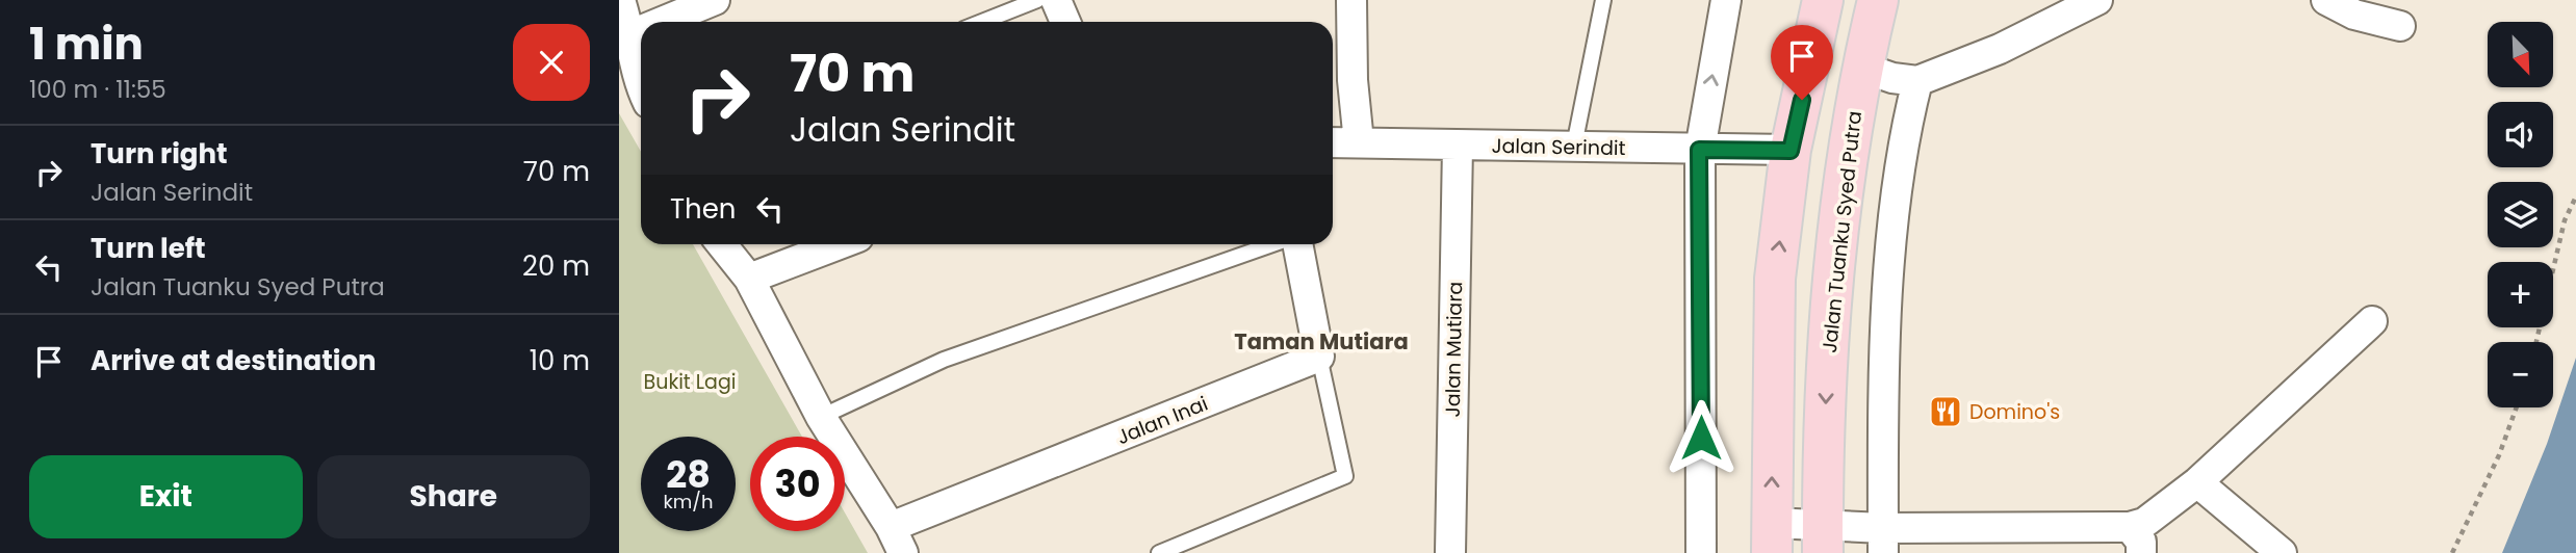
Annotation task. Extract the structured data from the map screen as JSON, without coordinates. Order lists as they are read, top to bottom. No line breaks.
{"streets":{"main road":["Jalan Tuanku Syed Putra"],"street":["Jalan Serindit","Jalan Mutiara","Jalan Inai"]},"crossings":[["Jalan Serindit","Jalan Mutiara"]],"districts":["Taman Mutiara"],"parks":["Bukit Lagi"],"places":{"restaurant":["Domino's"]},"north":"bottom right","page":{"heading":["1 min","100 m · 11:55"],"map_buttons":["+","−"],"turn":["70 m","Jalan Serindit"],"list":[{"name":"Turn right","note":"Jalan Serindit","value":"70 m"},{"name":"Turn left","note":"Jalan Tuanku Syed Putra","value":"20 m"},{"name":"Arrive at destination","value":"10 m"}],"then":"Then","speed":"28 km/h","limit":"30","buttons":["Exit","Share"]}}
